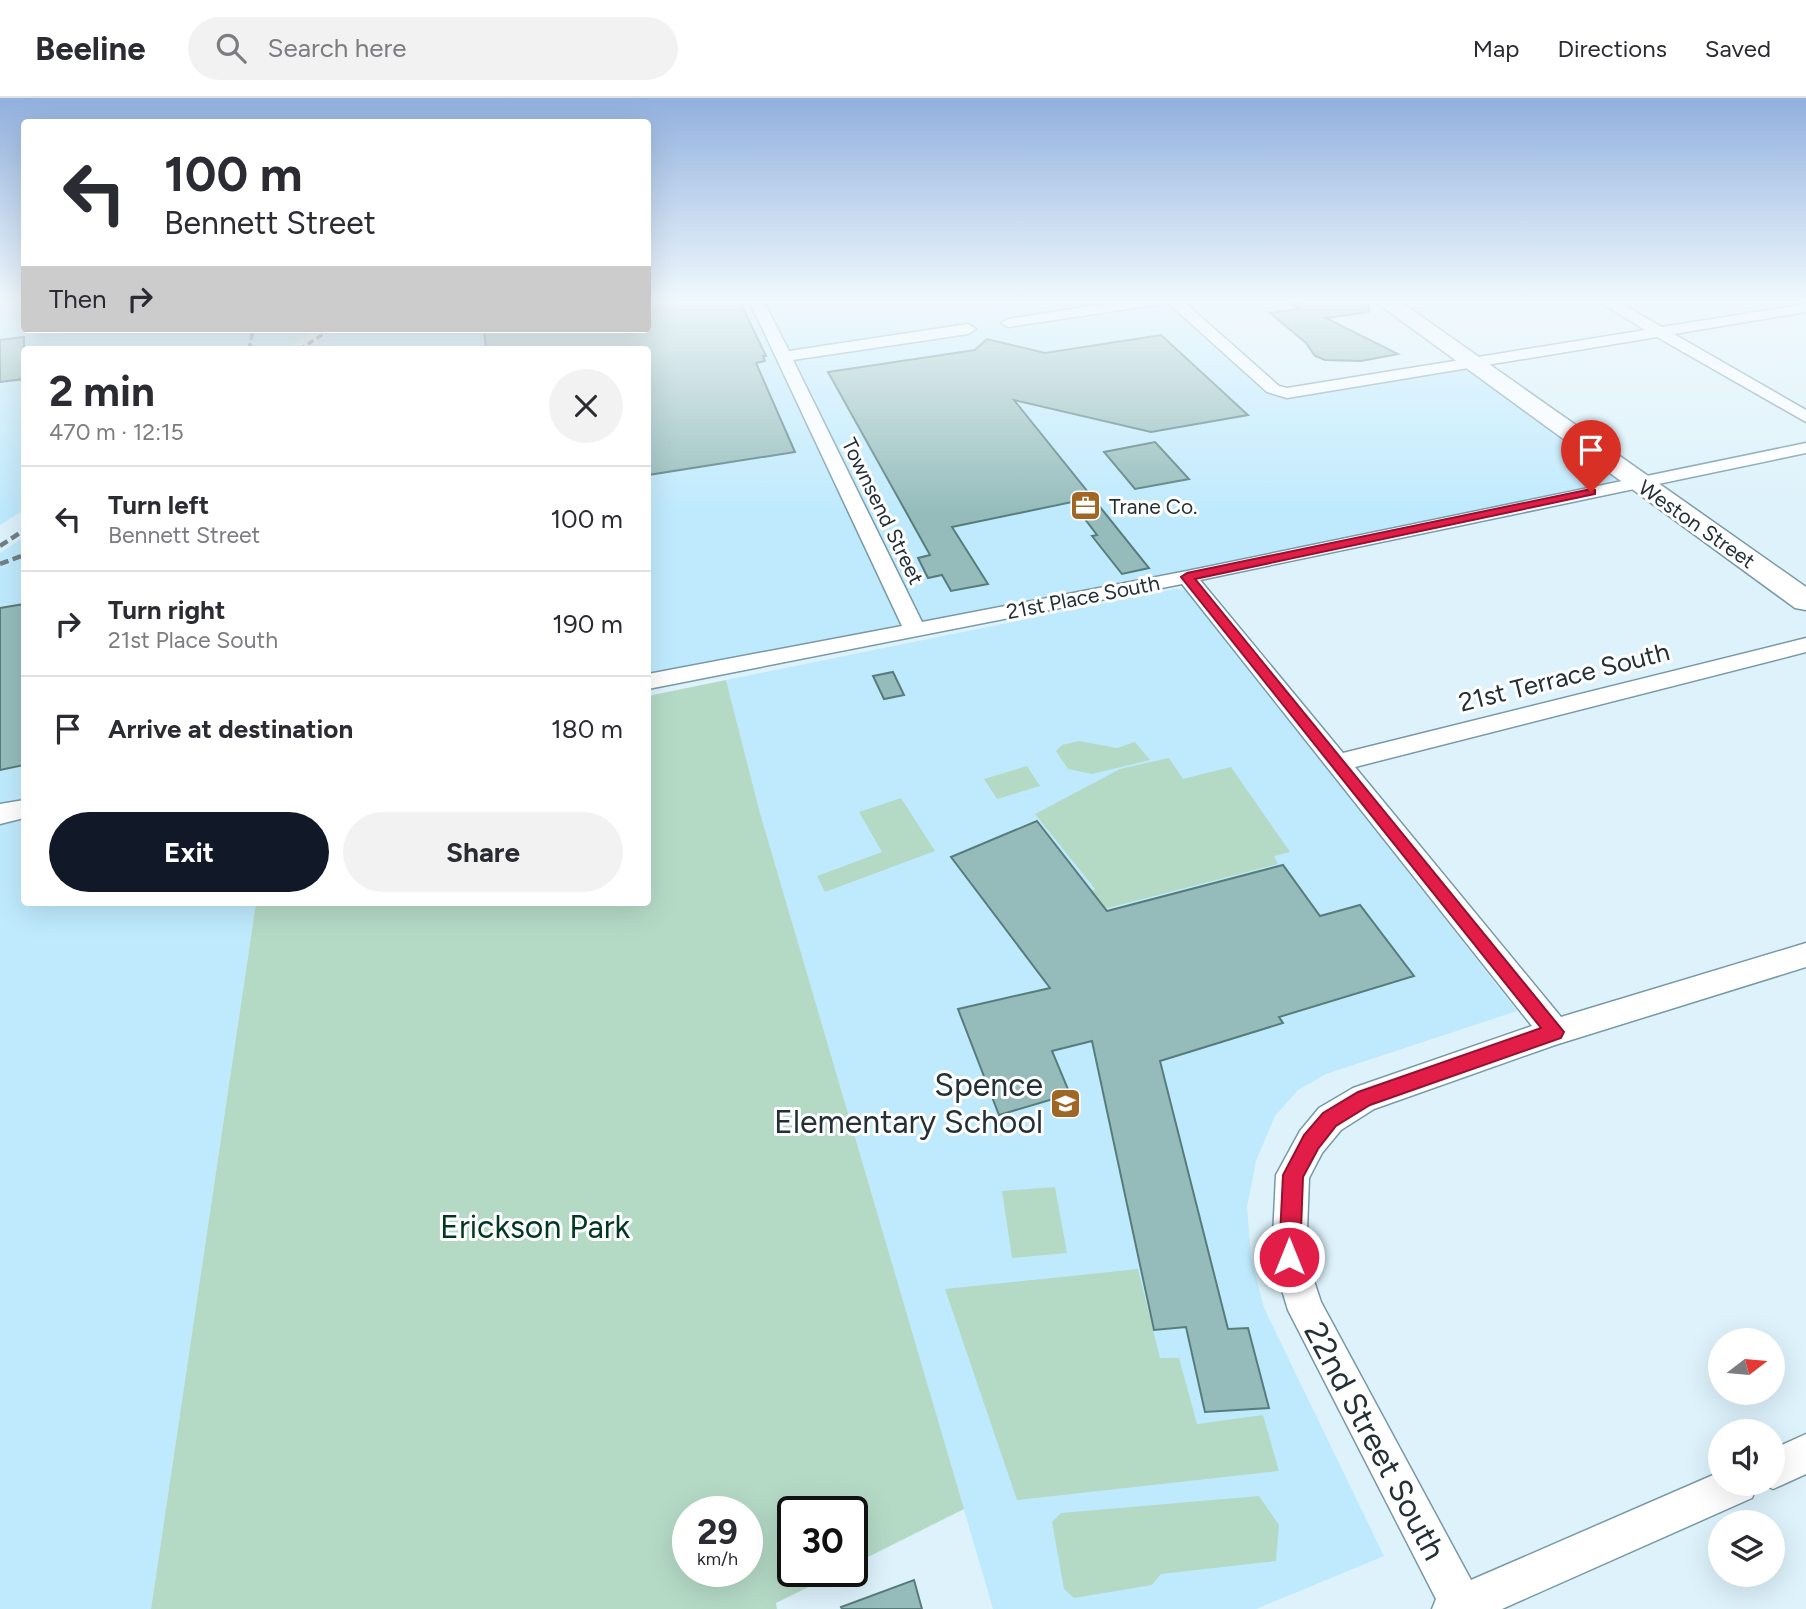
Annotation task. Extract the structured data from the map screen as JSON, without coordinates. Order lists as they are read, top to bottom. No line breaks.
{"streets":{"street":["Townsend Street","Weston Street","21st Place South","21st Terrace South","22nd Street South"]},"crossings":[["Townsend Street","21st Place South"],["Weston Street","21st Place South"]],"parks":["Erickson Park"],"places":{"office":["Trane Co."],"school or university":["Spence Elementary School"]},"north":"right","page":{"header":"Beeline","search":"Search here","nav":["Map","Directions","Saved"],"turn":["100 m","Bennett Street"],"then":"Then","heading":["2 min","470 m · 12:15"],"list":[{"name":"Turn left","note":"Bennett Street","value":"100 m"},{"name":"Turn right","note":"21st Place South","value":"190 m"},{"name":"Arrive at destination","value":"180 m"}],"buttons":["Exit","Share"],"speed":"29 km/h","limit":"30"}}
